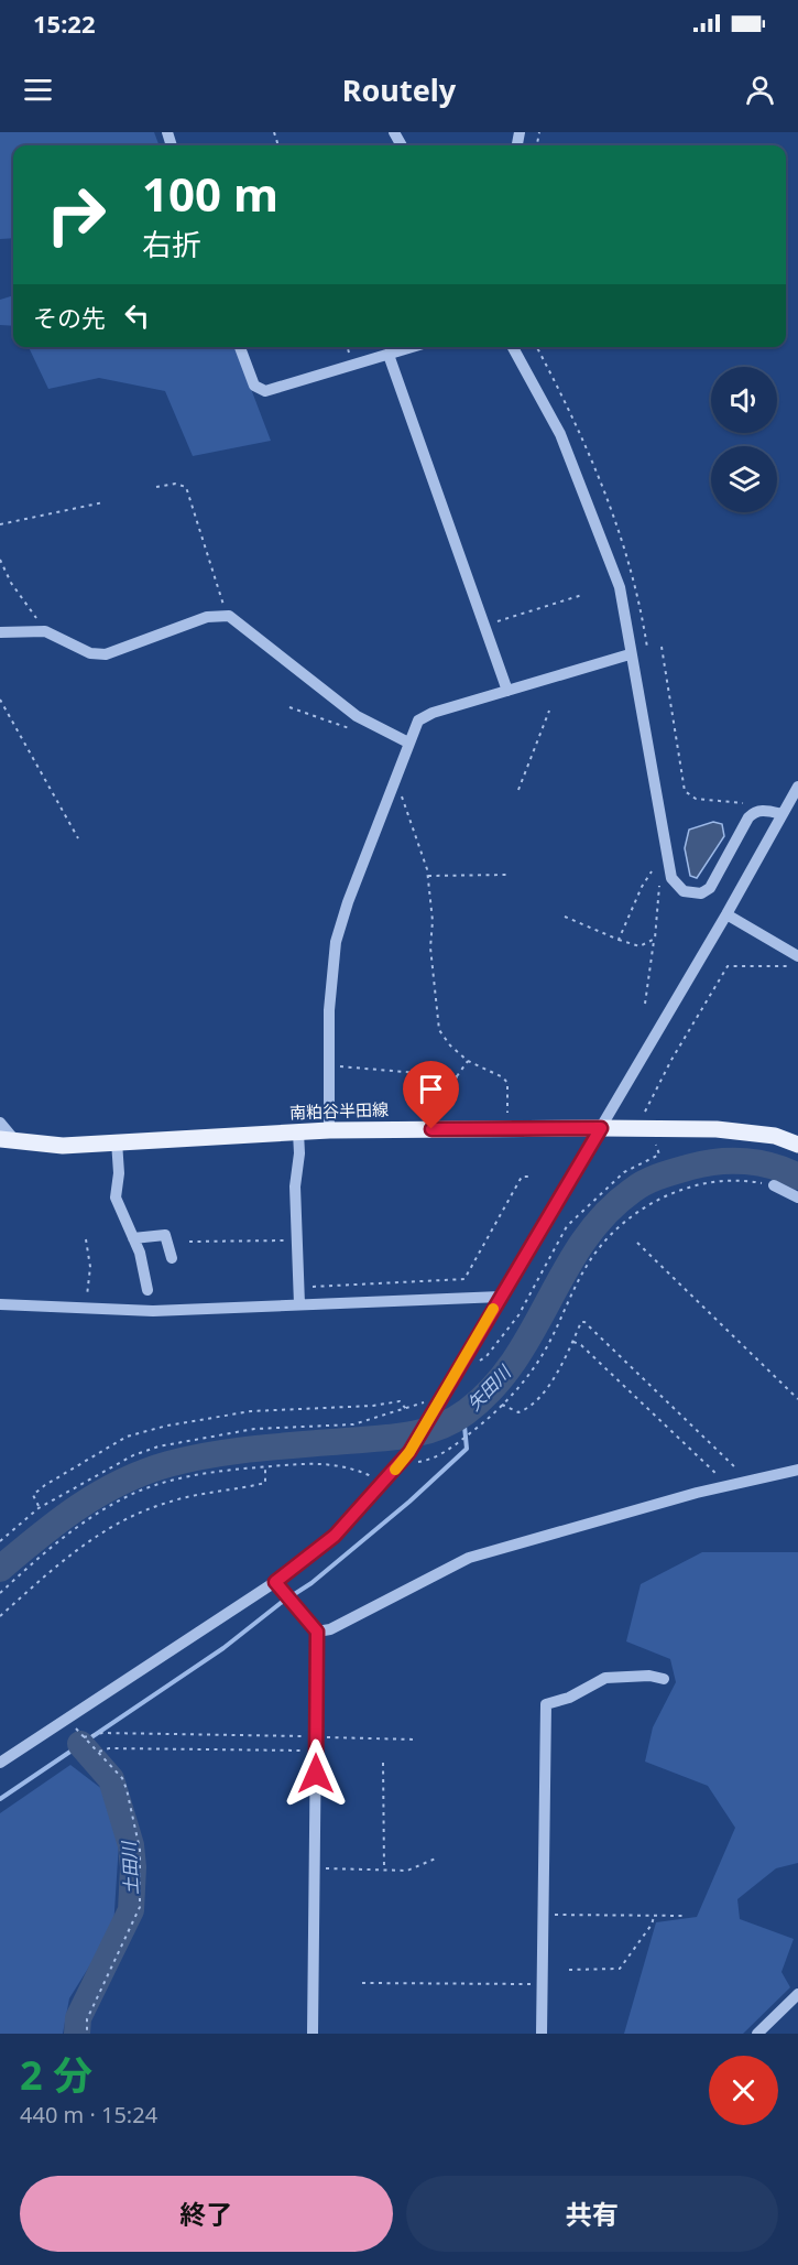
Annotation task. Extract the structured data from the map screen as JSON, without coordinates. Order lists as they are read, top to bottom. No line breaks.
{"streets":{"main road":["南粕谷半田線"]},"water":["矢田川","土田川"],"page":{"status":"15:22","header":"Routely","turn":["100 m","右折"],"then":"その先","heading":["2 分","440 m · 15:24"],"buttons":["終了","共有"]}}
